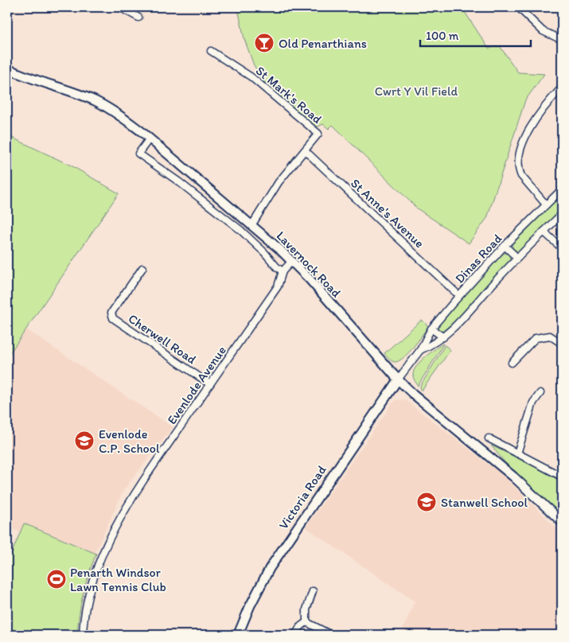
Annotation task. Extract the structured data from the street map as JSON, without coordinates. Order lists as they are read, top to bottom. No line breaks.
{"streets":{"main road":["Lavernock Road","Victoria Road"],"street":["St Mark's Road","St Anne's Avenue","Dinas Road","Cherwell Road","Evenlode Avenue"]},"crossings":[["St Mark's Road","St Anne's Avenue"],["St Mark's Road","Lavernock Road"],["Dinas Road","Lavernock Road"],["Dinas Road","Victoria Road"],["Lavernock Road","Evenlode Avenue"],["Lavernock Road","Victoria Road"],["Cherwell Road","Evenlode Avenue"]],"parks":["Cwrt Y Vil Field"],"places":{"bar":["Old Penarthians"],"school or university":["Evenlode C.P. School","Stanwell School"],"sports":["Penarth Windsor Lawn Tennis Club"]},"scale_bar":"100 m"}
